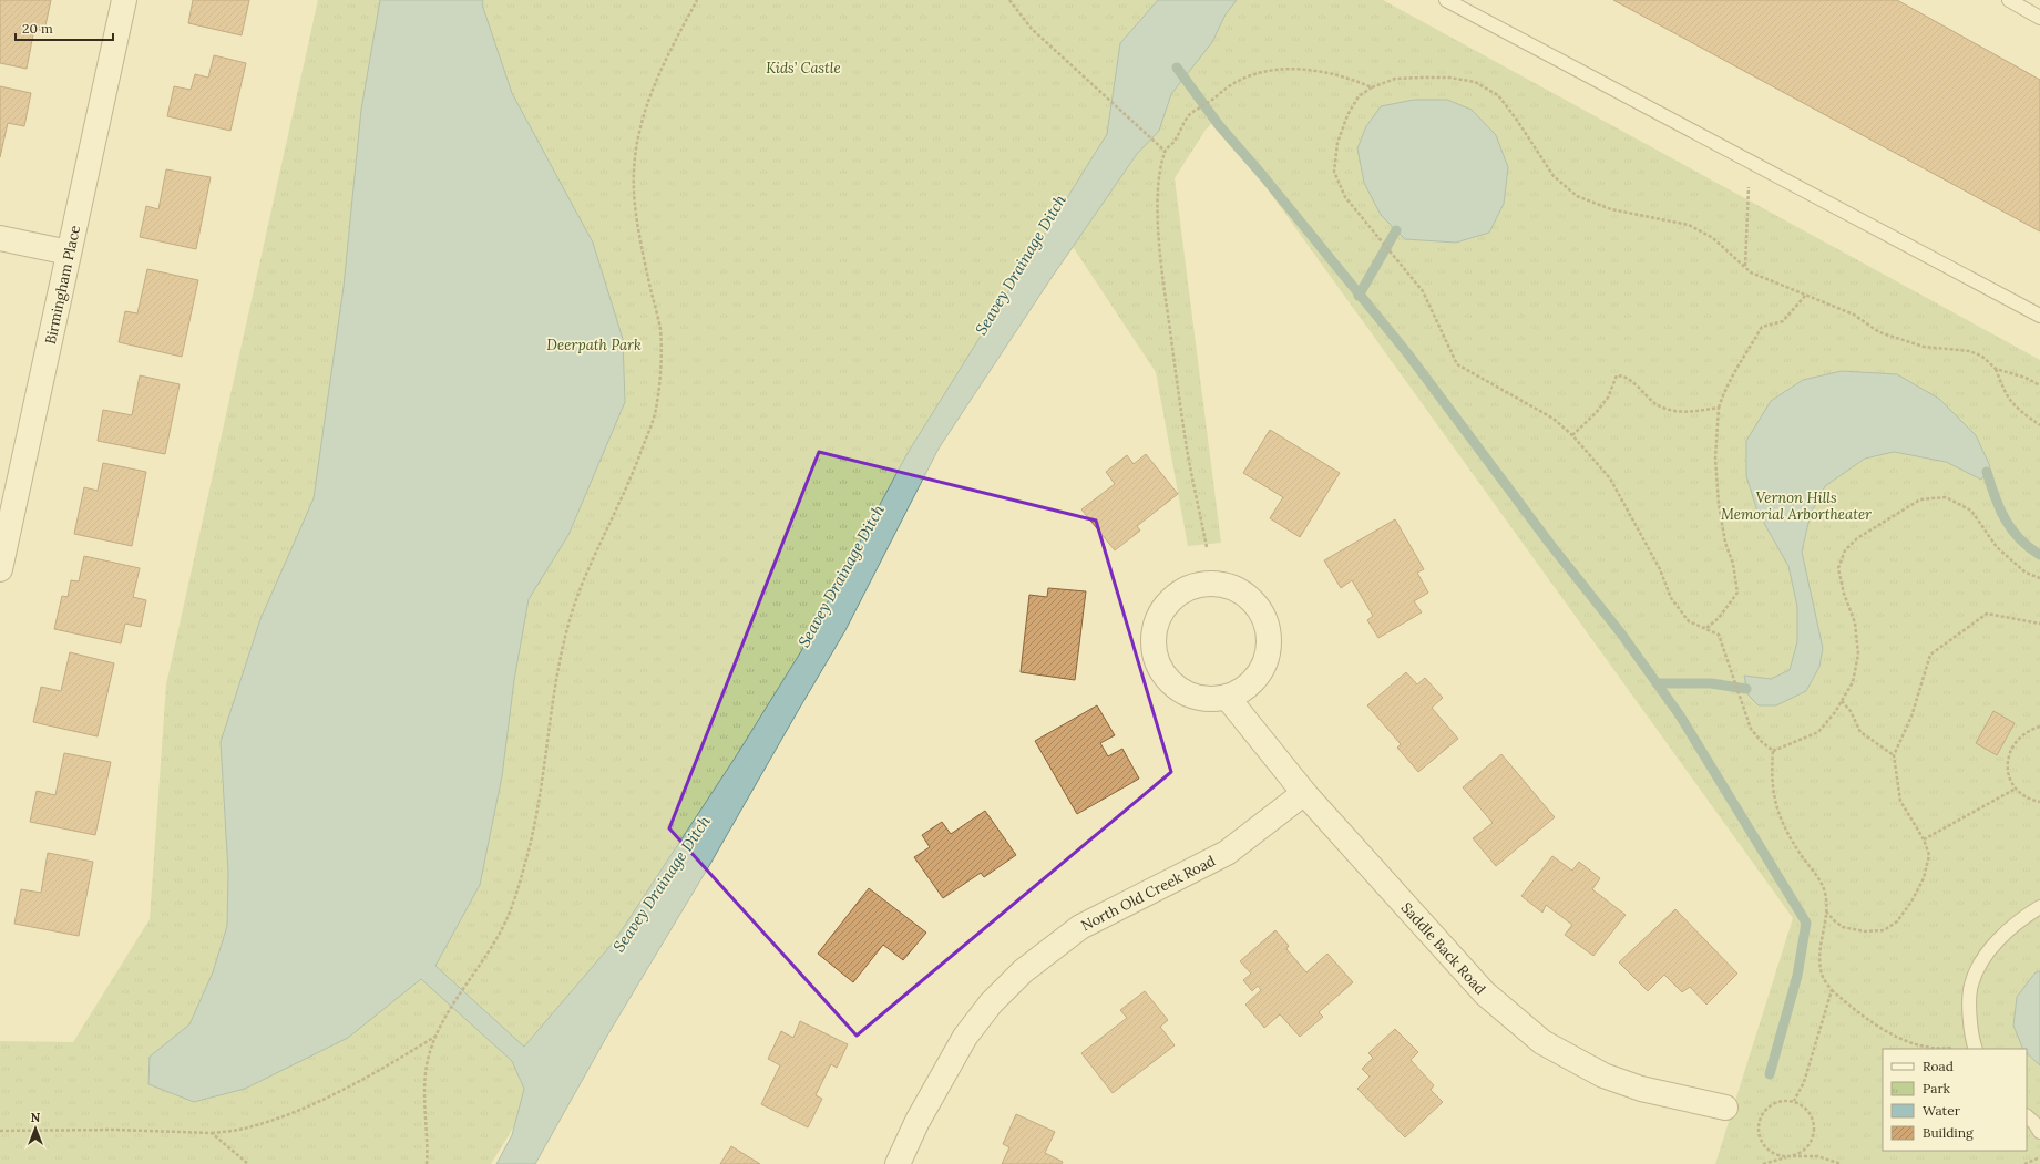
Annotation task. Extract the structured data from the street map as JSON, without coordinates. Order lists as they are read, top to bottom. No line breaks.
{"streets":{"street":["Birmingham Place","North Old Creek Road","Saddle Back Road"]},"crossings":[["North Old Creek Road","Saddle Back Road"]],"water":["Seavey Drainage Ditch"],"parks":["Kids’ Castle","Deerpath Park","Vernon Hills Memorial Arbortheater"],"legend":["Road","Park","Water","Building"],"scale_bar":"20 m","north":"top"}
